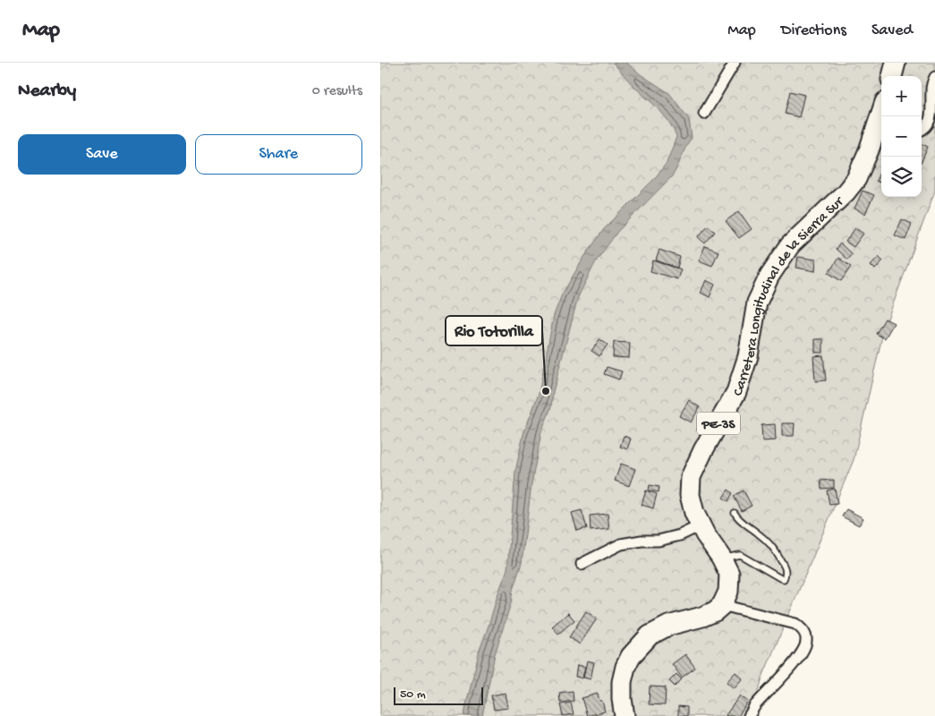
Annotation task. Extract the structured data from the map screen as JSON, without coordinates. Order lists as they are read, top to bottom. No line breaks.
{"streets":{"highway":["Carretera Longitudinal de la Sierra Sur","PE-3S"]},"places":["Rio Totorilla"],"scale_bar":"50 m","page":{"header":"Map","nav":["Map","Directions","Saved"],"heading":["Nearby","0 results"],"map_buttons":["+","−"],"buttons":["Save","Share"],"scale":"50 m"}}
